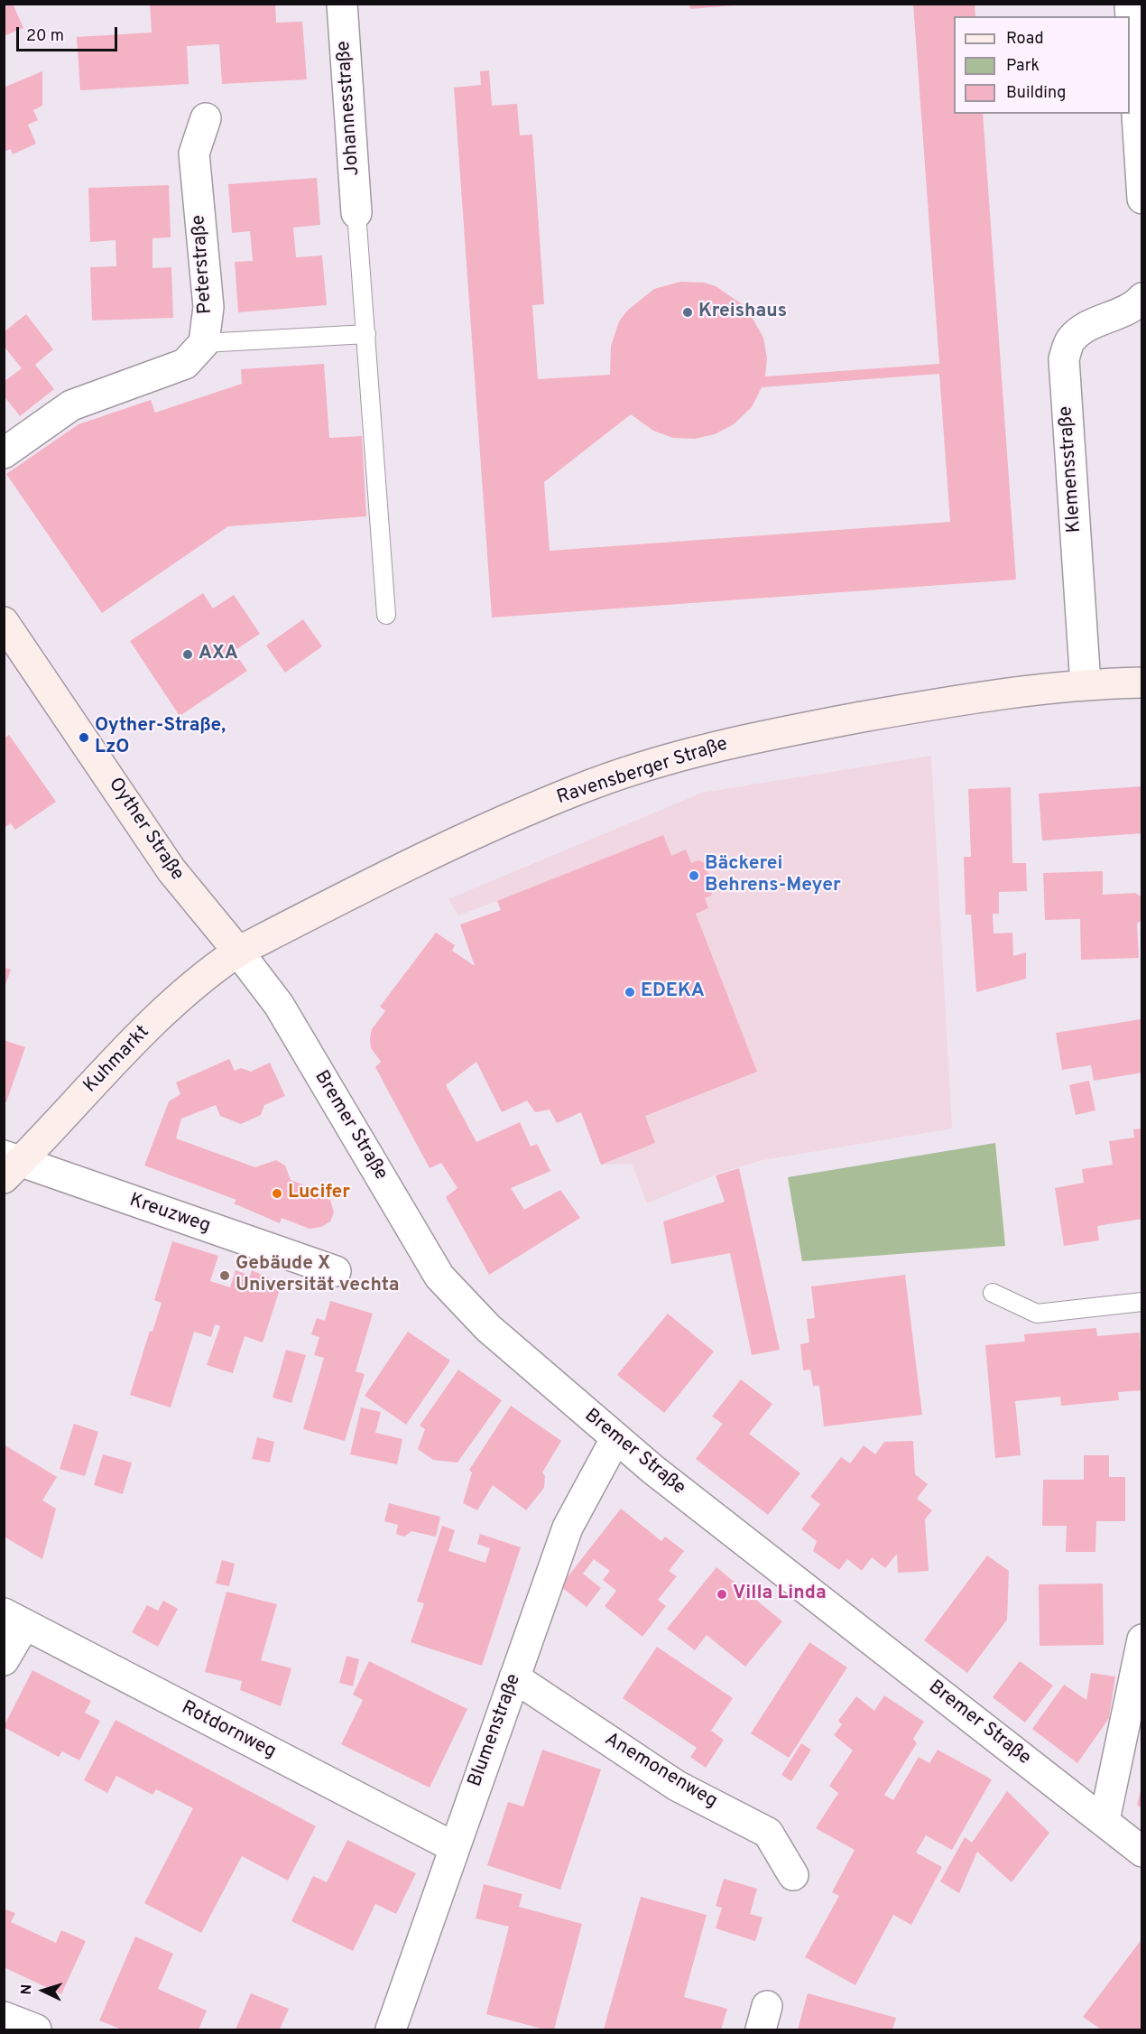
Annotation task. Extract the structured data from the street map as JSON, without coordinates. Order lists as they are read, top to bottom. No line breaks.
{"streets":{"main road":["Ravensberger Straße","Oyther Straße","Kuhmarkt"],"street":["Johannesstraße","Peterstraße","Klemensstraße","Bremer Straße","Kreuzweg","Rotdornweg","Blumenstraße","Anemonenweg"]},"crossings":[["Klemensstraße","Ravensberger Straße"],["Ravensberger Straße","Oyther Straße"],["Ravensberger Straße","Kuhmarkt"],["Ravensberger Straße","Bremer Straße"],["Oyther Straße","Kuhmarkt"],["Oyther Straße","Bremer Straße"],["Kuhmarkt","Bremer Straße"],["Kuhmarkt","Kreuzweg"],["Bremer Straße","Blumenstraße"],["Rotdornweg","Blumenstraße"],["Blumenstraße","Anemonenweg"]],"places":["Kreishaus","AXA","Oyther-Straße, LzO","Bäckerei Behrens-Meyer","EDEKA","Lucifer","Gebäude X Universität vechta","Villa Linda"],"legend":["Road","Park","Building"],"scale_bar":"20 m","north":"left"}
